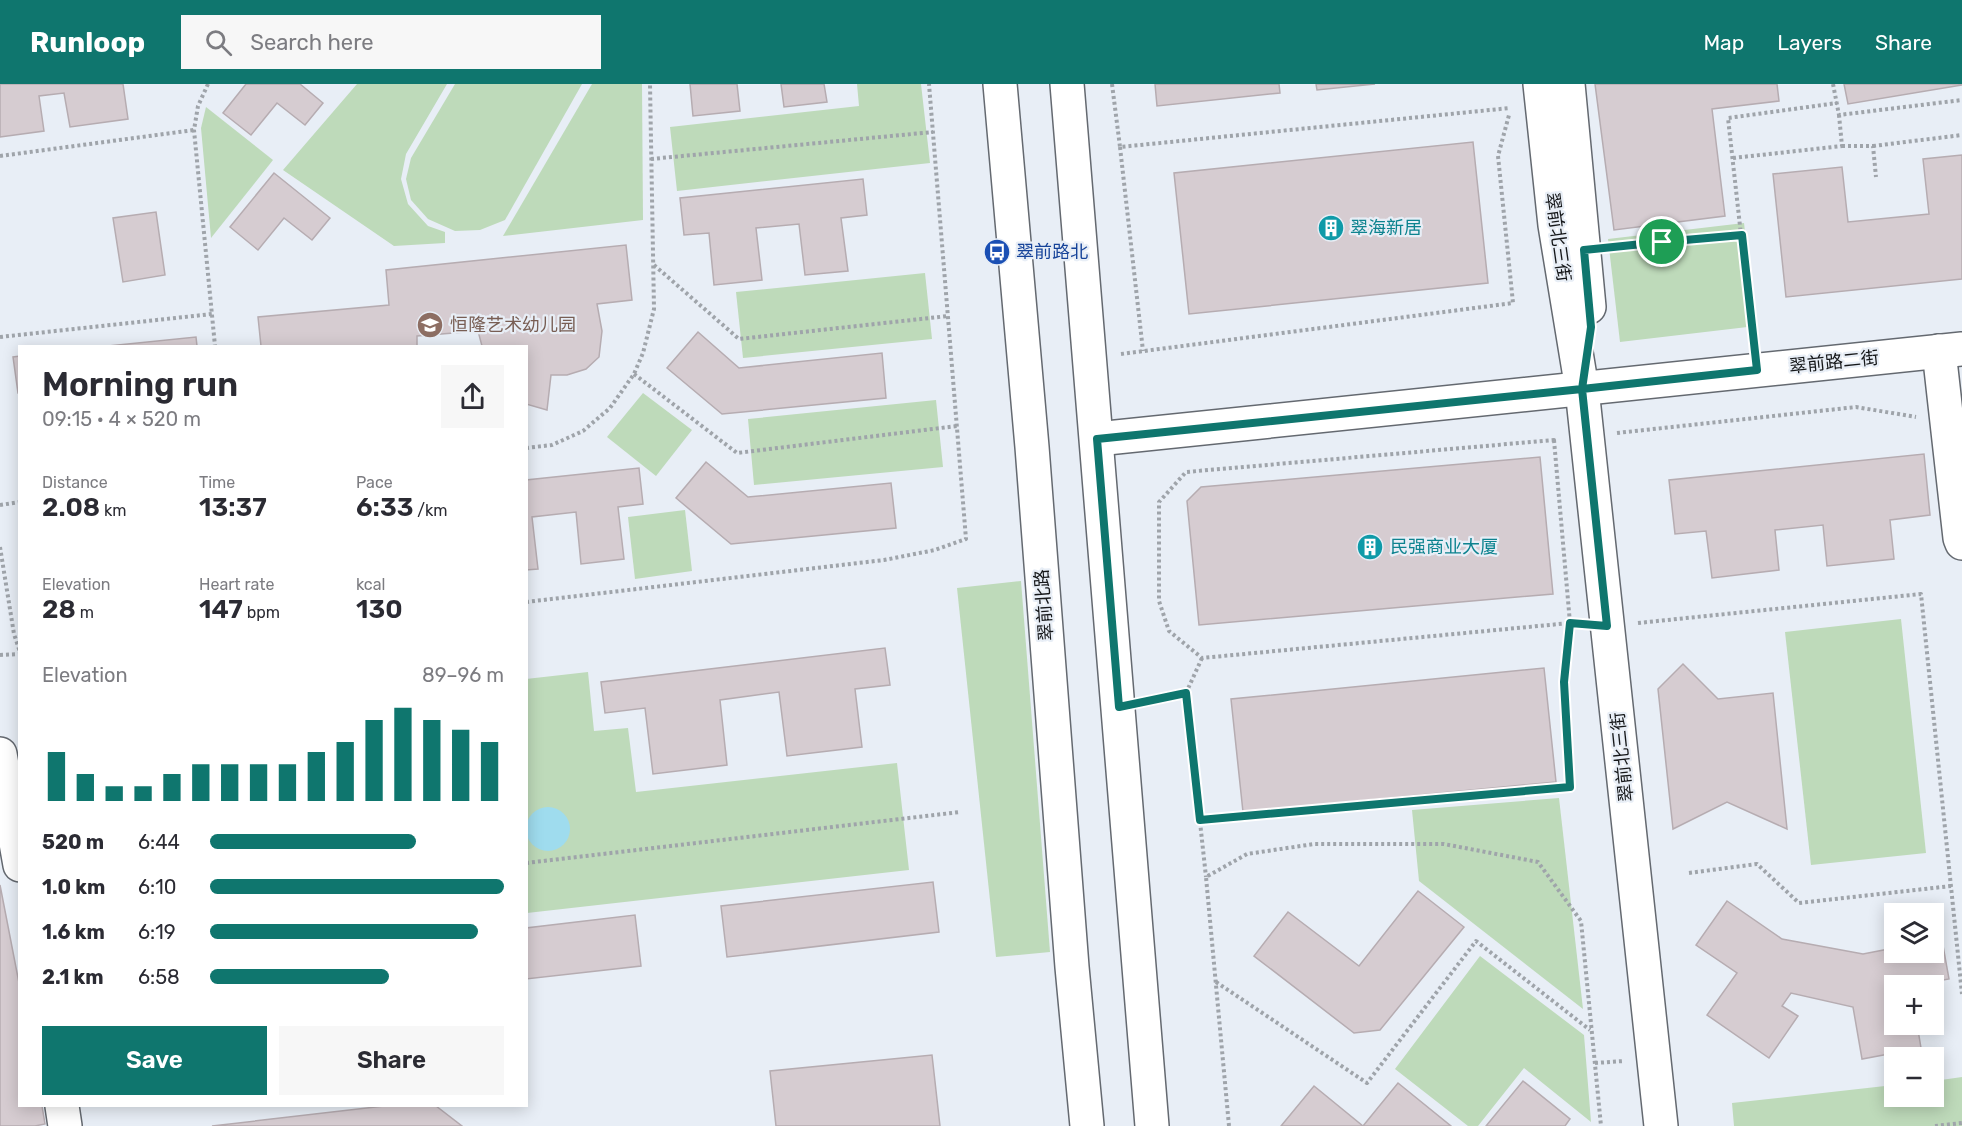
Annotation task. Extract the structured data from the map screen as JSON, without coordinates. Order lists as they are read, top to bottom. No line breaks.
{"streets":{"street":["翠前北三街","翠前路二街","翠前北路"]},"crossings":[["翠前北三街","翠前路二街"]],"places":{"building":["翠海新居","民强商业大厦"],"bus stop":["翠前路北"],"school or university":["恒隆艺术幼儿园"]},"page":{"header":"Runloop","search":"Search here","nav":["Map","Layers","Share"],"heading":["Morning run","09:15 · 4 × 520 m"],"stats":[["Distance","2.08 km"],["Time","13:37"],["Pace","6:33 /km"],["Elevation","28 m"],["Heart rate","147 bpm"],["kcal","130"]],"chart":["Elevation","89–96 m"],"list":[{"name":"520 m","note":"6:44"},{"name":"1.0 km","note":"6:10"},{"name":"1.6 km","note":"6:19"},{"name":"2.1 km","note":"6:58"}],"map_buttons":["+","−"],"buttons":["Save","Share"]}}
